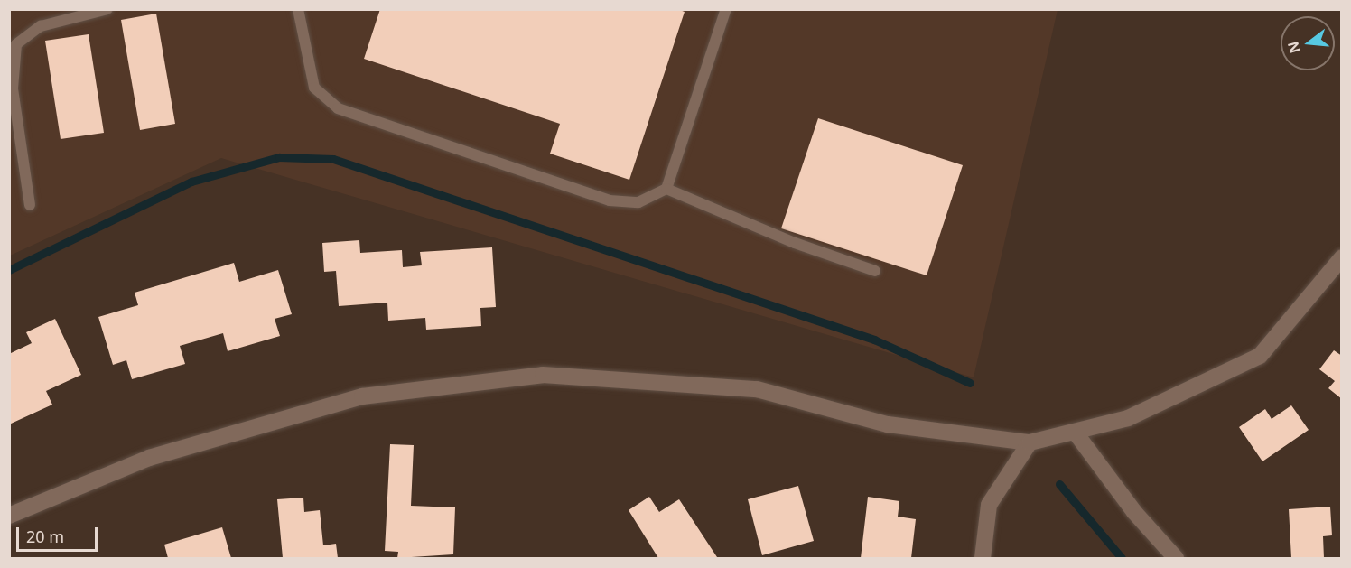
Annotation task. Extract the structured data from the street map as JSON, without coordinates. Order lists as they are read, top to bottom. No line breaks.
{"scale_bar":"20 m","north":"left"}
